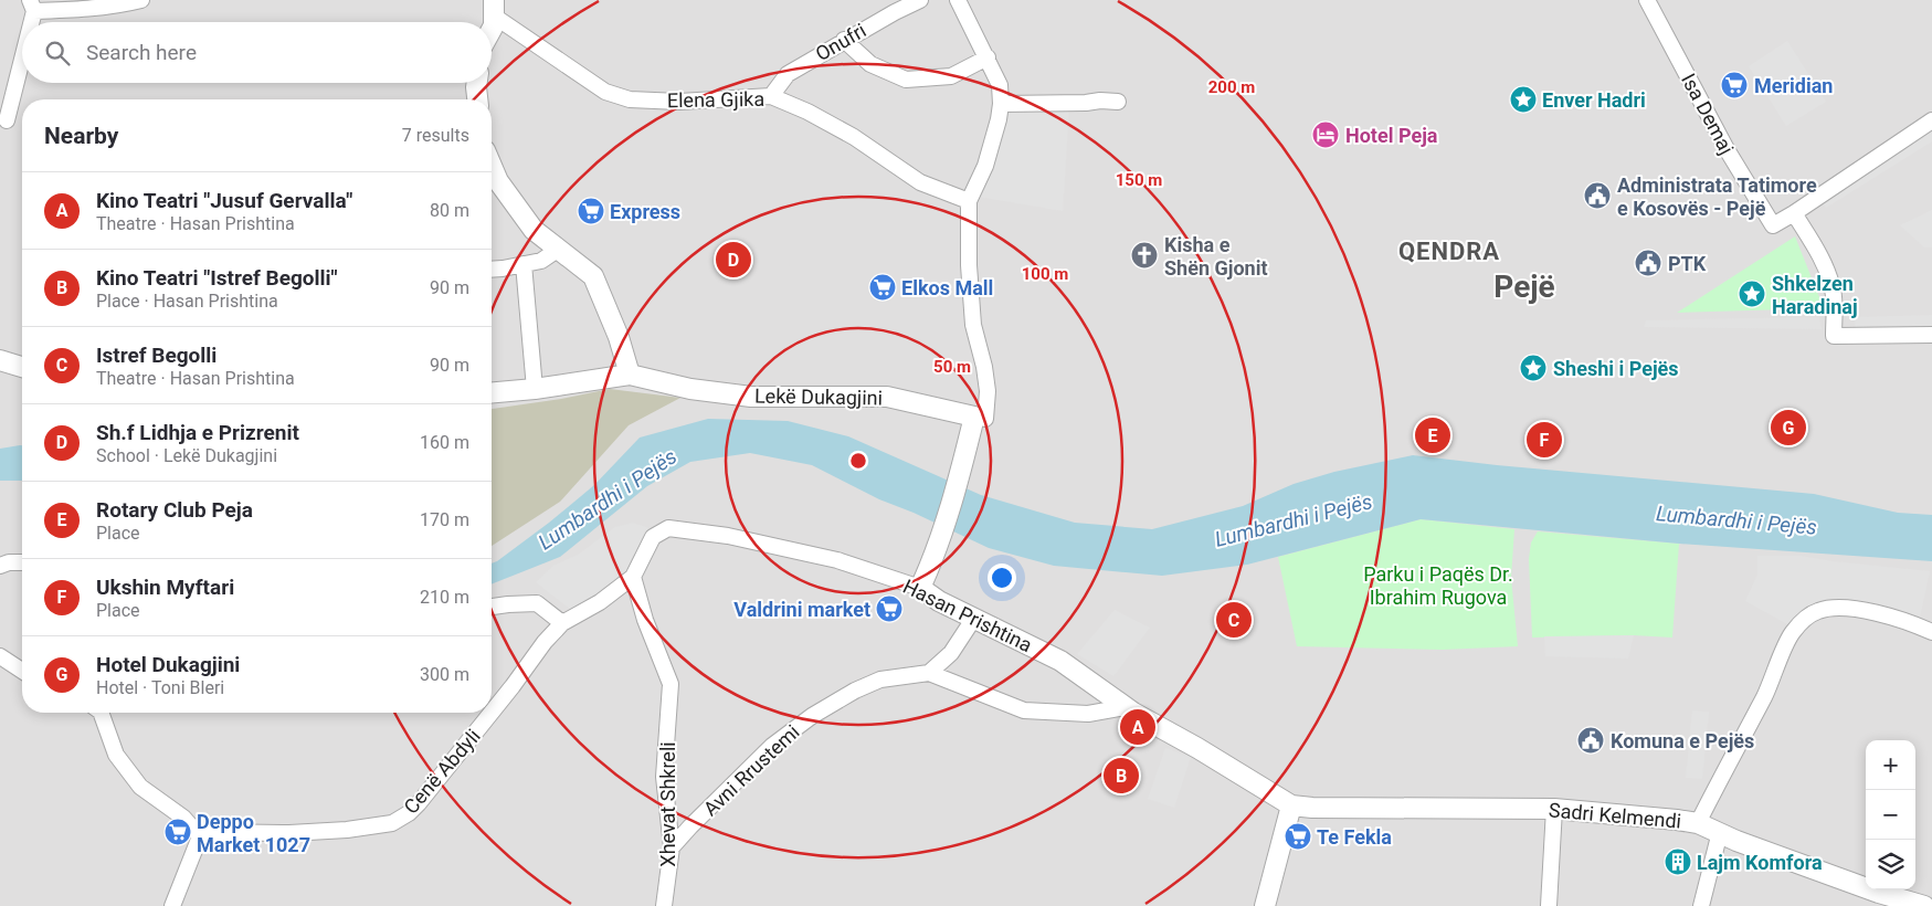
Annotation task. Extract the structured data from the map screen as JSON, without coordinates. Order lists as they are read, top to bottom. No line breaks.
{"streets":{"street":["Onufri","Elena Gjika","Isa Demaj","Lekë Dukagjini","Hasan Prishtina","Avni Rrustemi","Cenë Abdyli","Xhevat Shkreli","Sadri Kelmendi"]},"crossings":[["Onufri","Elena Gjika"],["Hasan Prishtina","Avni Rrustemi"],["Hasan Prishtina","Cenë Abdyli"],["Hasan Prishtina","Xhevat Shkreli"],["Hasan Prishtina","Sadri Kelmendi"],["Avni Rrustemi","Xhevat Shkreli"],["Cenë Abdyli","Xhevat Shkreli"]],"districts":["QENDRA","Pejë"],"water":["Lumbardhi i Pejës"],"parks":["Parku i Paqës Dr. Ibrahim Rugova"],"places":{"supermarket":["Meridian","Express","Elkos Mall","Valdrini market","Deppo Market 1027","Te Fekla"],"place":["Enver Hadri","Shkelzen Haradinaj","Sheshi i Pejës"],"hotel":["Hotel Peja"],"public building":["Administrata Tatimore e Kosovës - Pejë","PTK","Komuna e Pejës"],"church":["Kisha e Shën Gjonit"],"building":["Lajm Komfora"]},"page":{"search":"Search here","heading":["Nearby","7 results"],"list":[{"mark":"A","name":"Kino Teatri \"Jusuf Gervalla\"","note":"Theatre · Hasan Prishtina","value":"80 m"},{"mark":"B","name":"Kino Teatri \"Istref Begolli\"","note":"Place · Hasan Prishtina","value":"90 m"},{"mark":"C","name":"Istref Begolli","note":"Theatre · Hasan Prishtina","value":"90 m"},{"mark":"D","name":"Sh.f Lidhja e Prizrenit","note":"School · Lekë Dukagjini","value":"160 m"},{"mark":"E","name":"Rotary Club Peja","note":"Place","value":"170 m"},{"mark":"F","name":"Ukshin Myftari","note":"Place","value":"210 m"},{"mark":"G","name":"Hotel Dukagjini","note":"Hotel · Toni Bleri","value":"300 m"}],"pins":["D","G","E","F","C","A","B"],"map_buttons":["+","−"]},"rings":["200 m","150 m","100 m","50 m"]}
